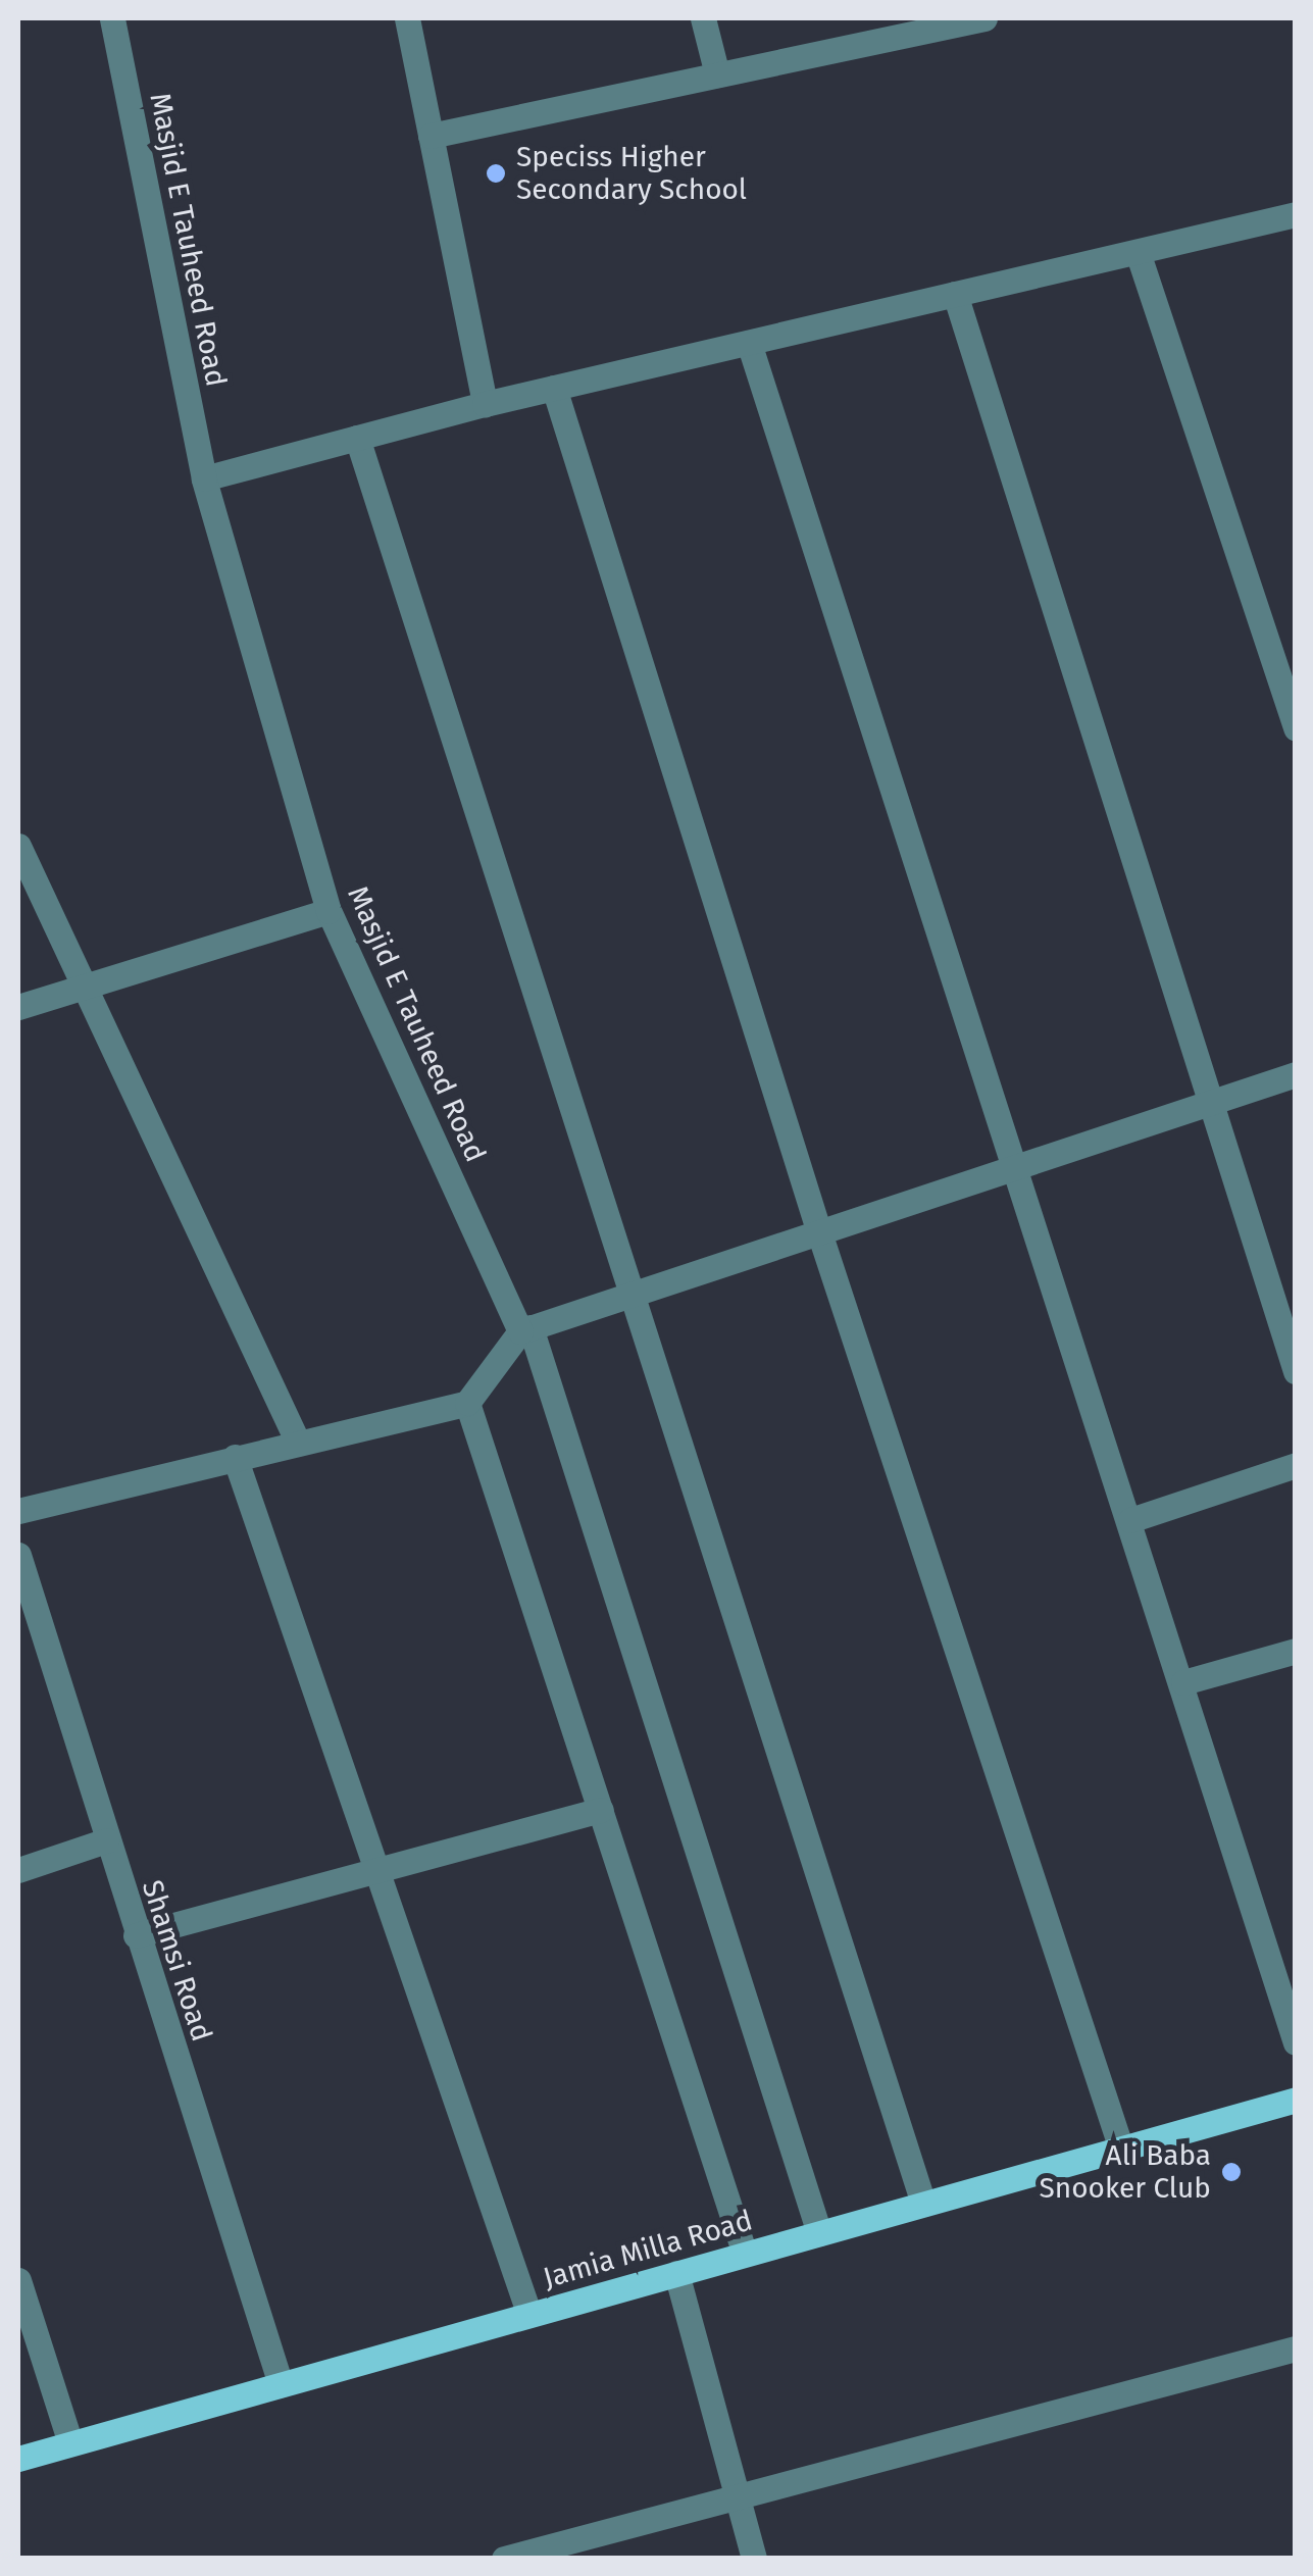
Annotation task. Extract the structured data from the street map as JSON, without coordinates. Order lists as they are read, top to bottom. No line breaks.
{"streets":{"main road":["Jamia Milla Road"],"street":["Masjid E Tauheed Road","Shamsi Road"]},"crossings":[["Masjid E Tauheed Road","Jamia Milla Road"],["Shamsi Road","Jamia Milla Road"]],"places":["Speciss Higher Secondary School","Ali Baba Snooker Club"]}
